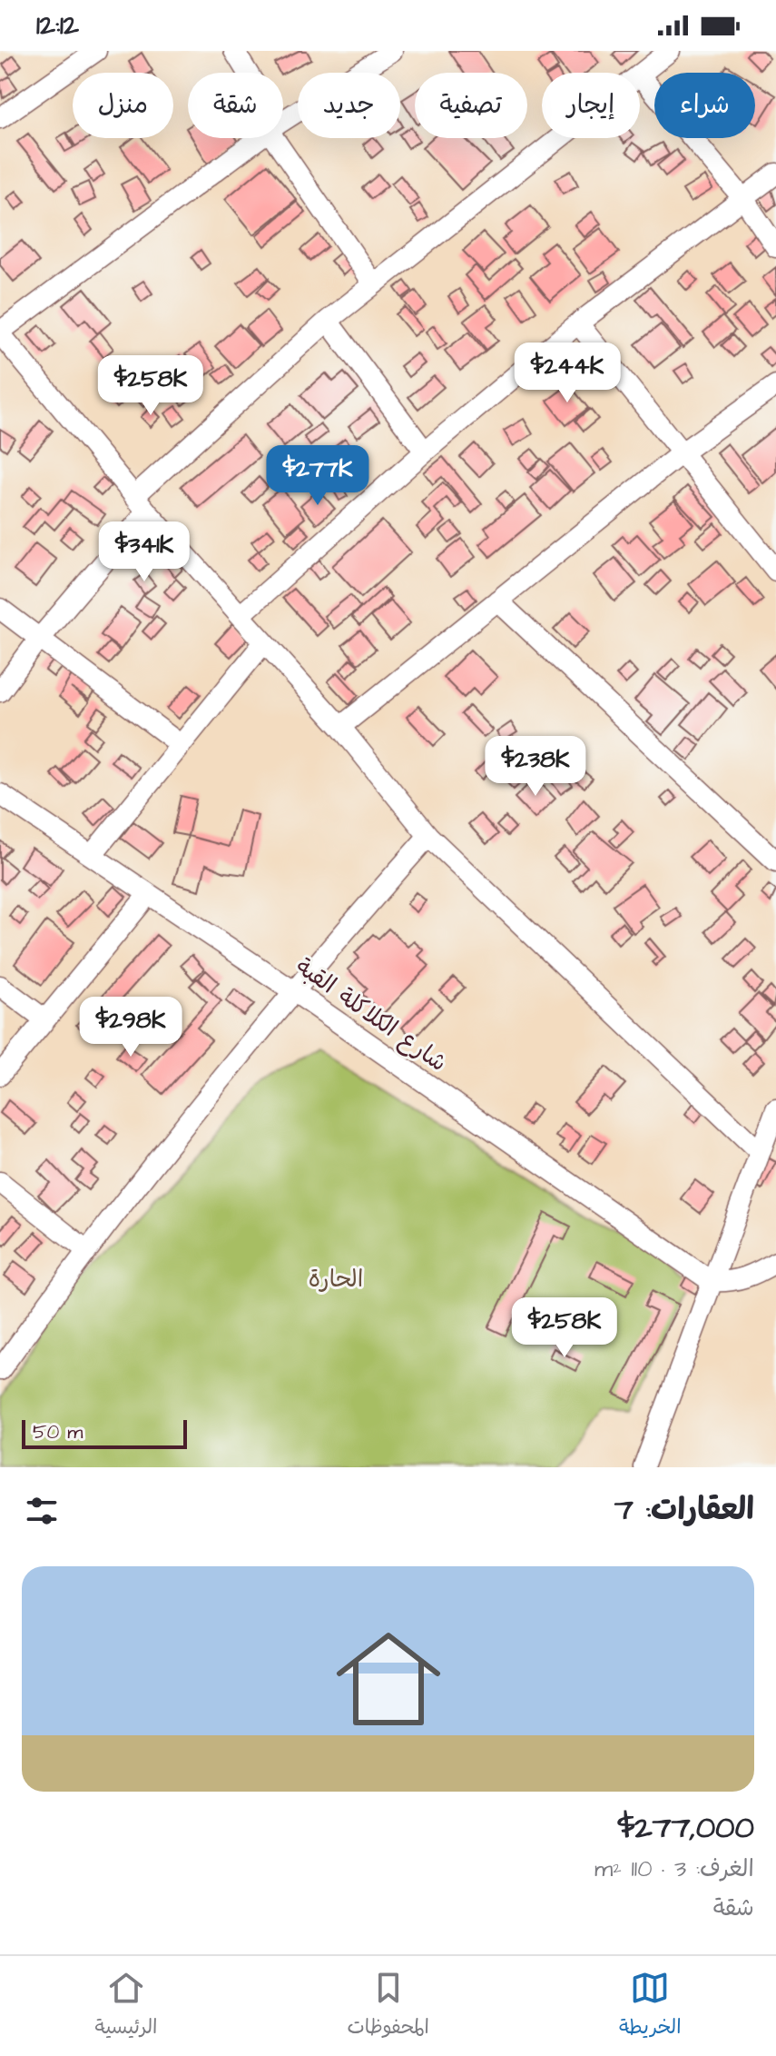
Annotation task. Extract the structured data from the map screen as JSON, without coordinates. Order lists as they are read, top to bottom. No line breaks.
{"streets":{"street":["شارع الكلاكلة القبة"]},"parks":["الحارة"],"scale_bar":"50 m","page":{"status":"12:12","chip":["شراء","إيجار","تصفية","جديد","شقة","منزل"],"price":["$244K","$258K","$277K","$341K","$238K","$298K","$258K"],"scale":"50 m","heading":"العقارات: 7","list":[{"name":"$277,000","note":"الغرف: 3 · 110 m² · شقة"}],"tabs":["الخريطة","المحفوظات","الرئيسية"]}}
